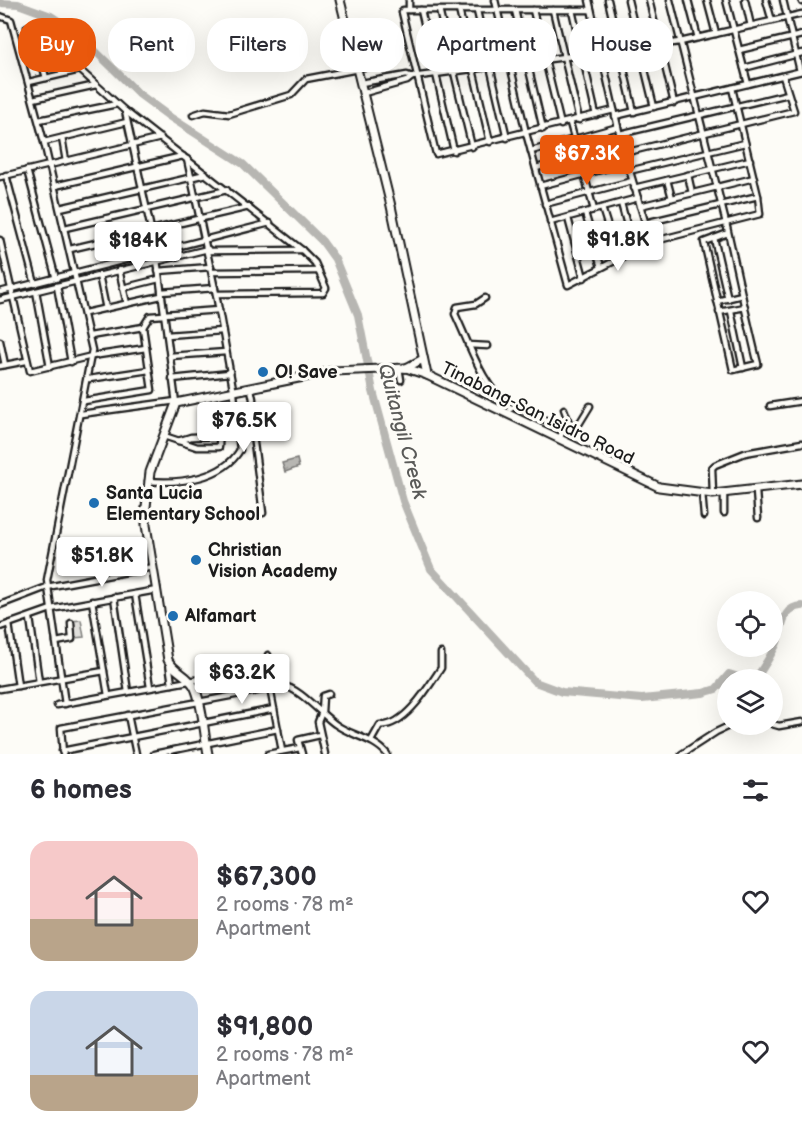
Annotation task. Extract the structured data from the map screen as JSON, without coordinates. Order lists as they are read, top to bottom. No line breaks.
{"streets":{"street":["Tinabang-San Isidro Road"]},"water":["Quitangil Creek"],"places":["O! Save","Santa Lucia Elementary School","Christian Vision Academy","Alfamart"],"page":{"chip":["Buy","Rent","Filters","New","Apartment","House"],"price":["$67.3K","$91.8K","$184K","$76.5K","$51.8K","$63.2K"],"heading":"6 homes","list":[{"name":"$67,300","note":"2 rooms · 78 m² · Apartment"},{"name":"$91,800","note":"2 rooms · 78 m² · Apartment"}]}}
